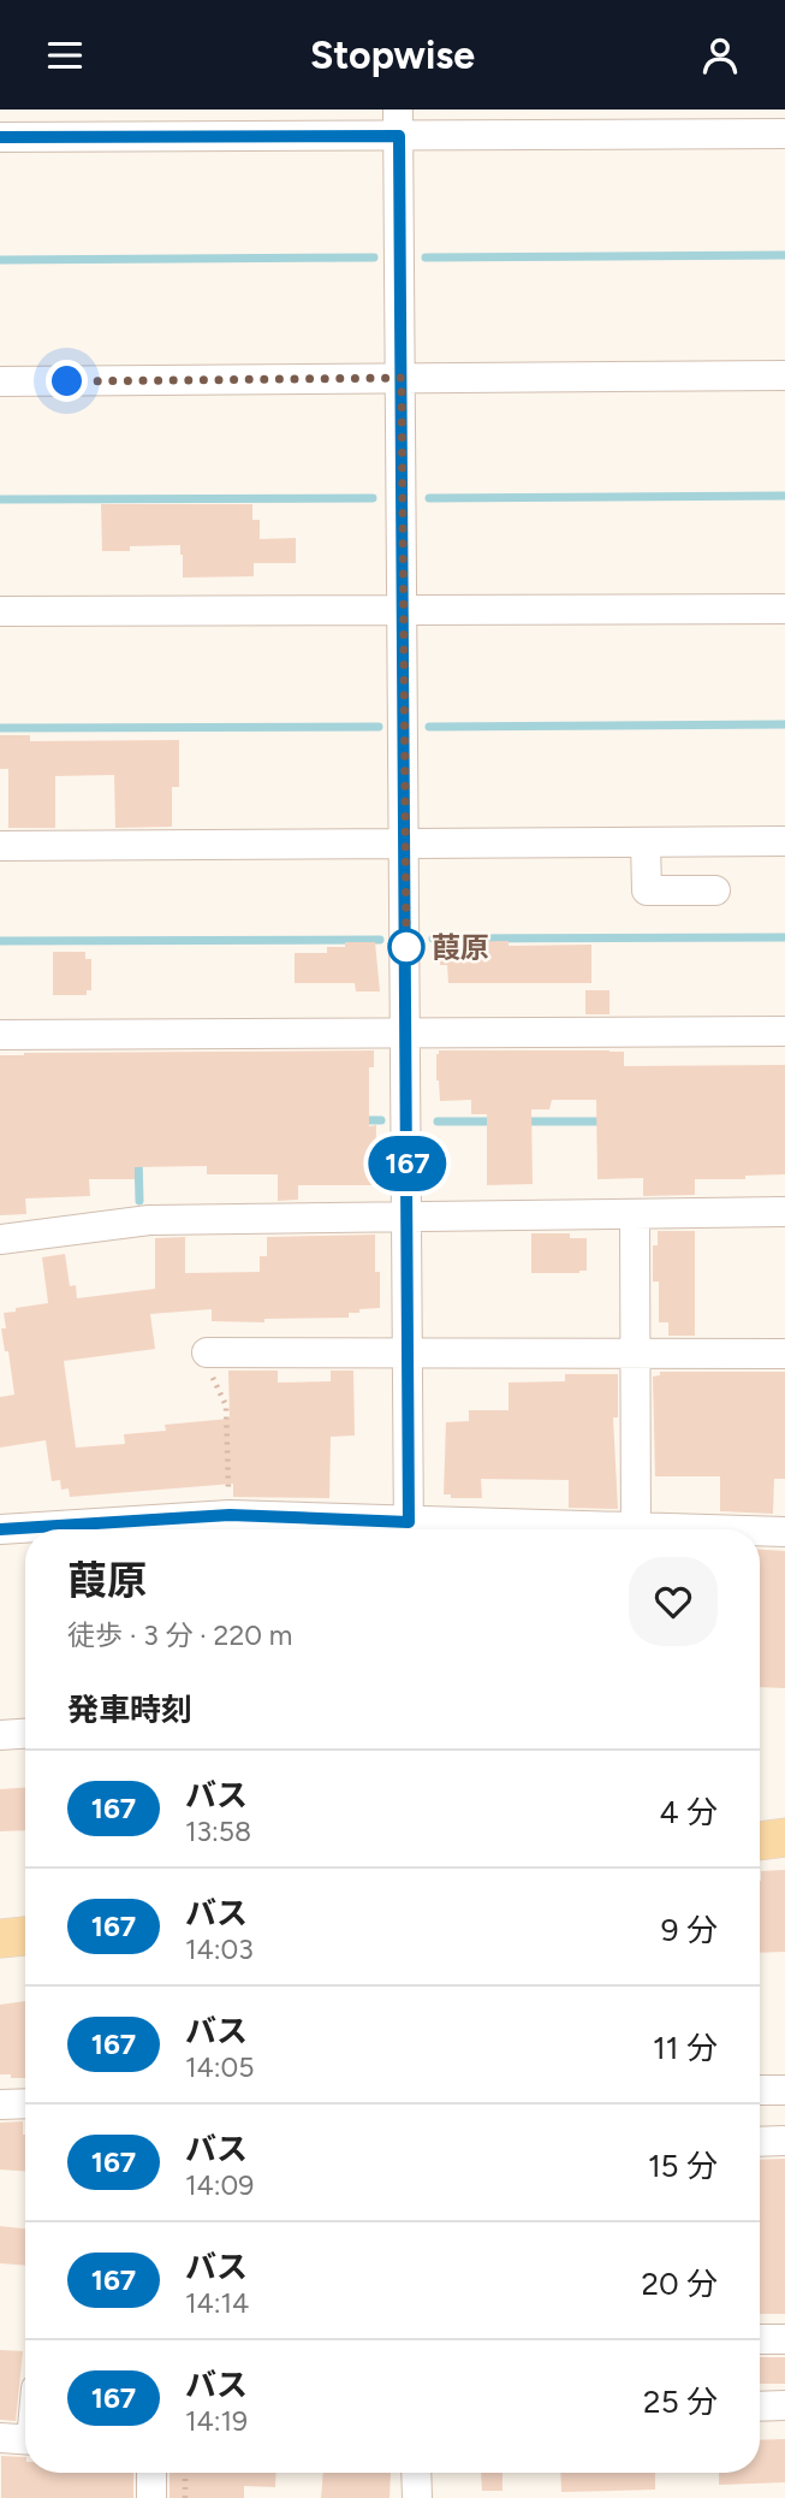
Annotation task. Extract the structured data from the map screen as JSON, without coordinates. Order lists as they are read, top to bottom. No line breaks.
{"places":["葭原"],"lines":["bus line 167"],"page":{"header":"Stopwise","on_map":"167","heading":[["葭原","徒歩 · 3 分 · 220 m"],"発車時刻"],"list":[{"mark":"167","name":"バス","note":"13:58","value":"4 分"},{"mark":"167","name":"バス","note":"14:03","value":"9 分"},{"mark":"167","name":"バス","note":"14:05","value":"11 分"},{"mark":"167","name":"バス","note":"14:09","value":"15 分"},{"mark":"167","name":"バス","note":"14:14","value":"20 分"},{"mark":"167","name":"バス","note":"14:19","value":"25 分"}]}}
